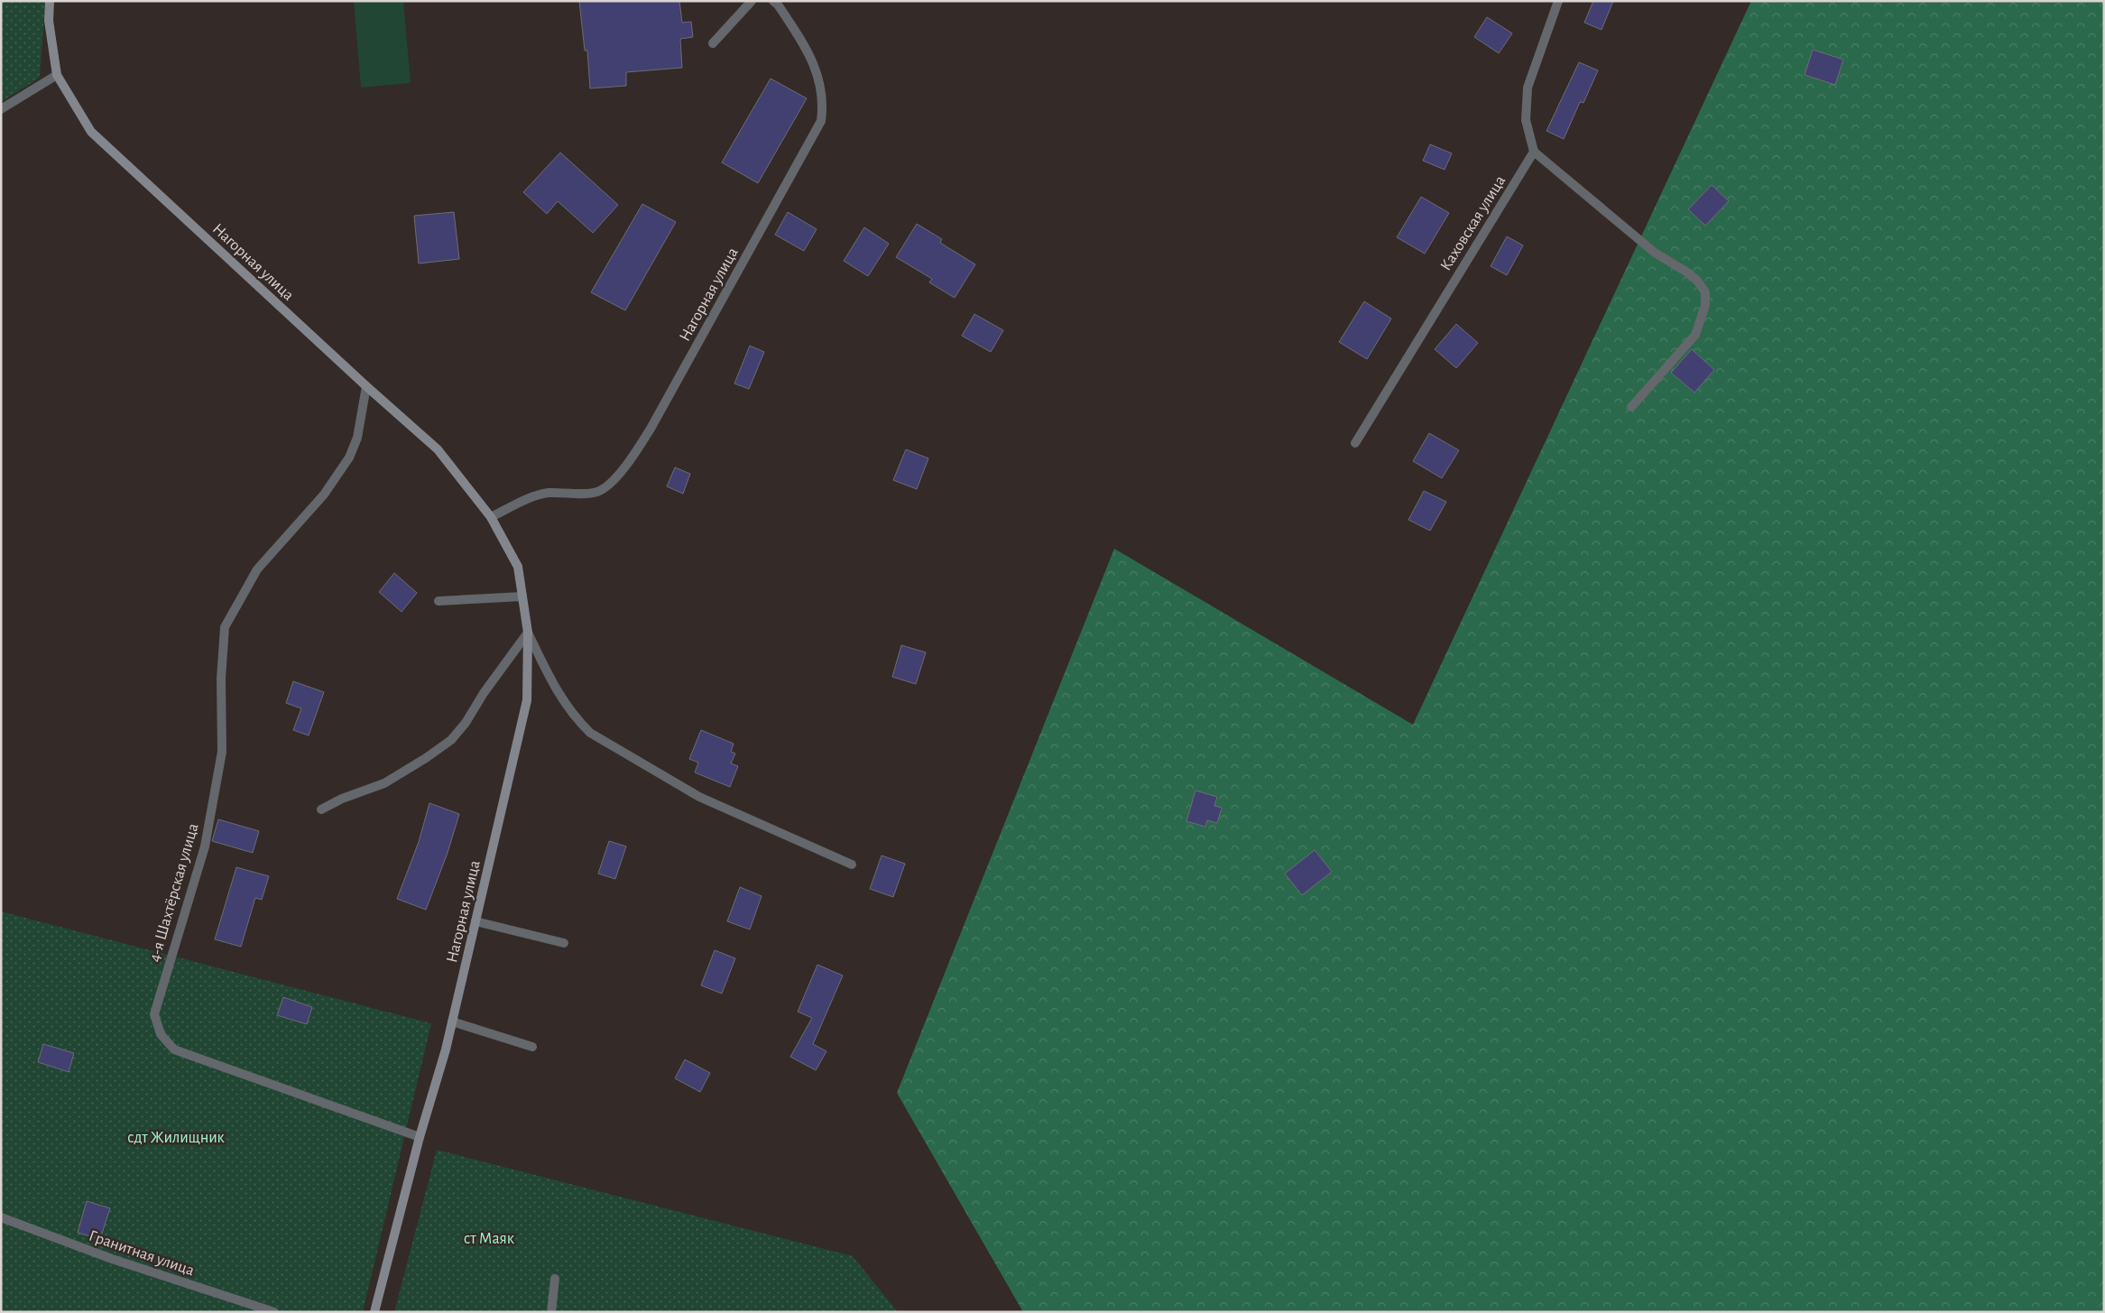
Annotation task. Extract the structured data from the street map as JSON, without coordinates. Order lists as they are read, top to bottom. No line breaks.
{"streets":{"main road":["Нагорная улица"],"street":["Каховская улица","4-я Шахтёрская улица","Гранитная улица"]},"crossings":[["Нагорная улица","4-я Шахтёрская улица"]],"parks":["сдт Жилищник","ст Маяк"]}
